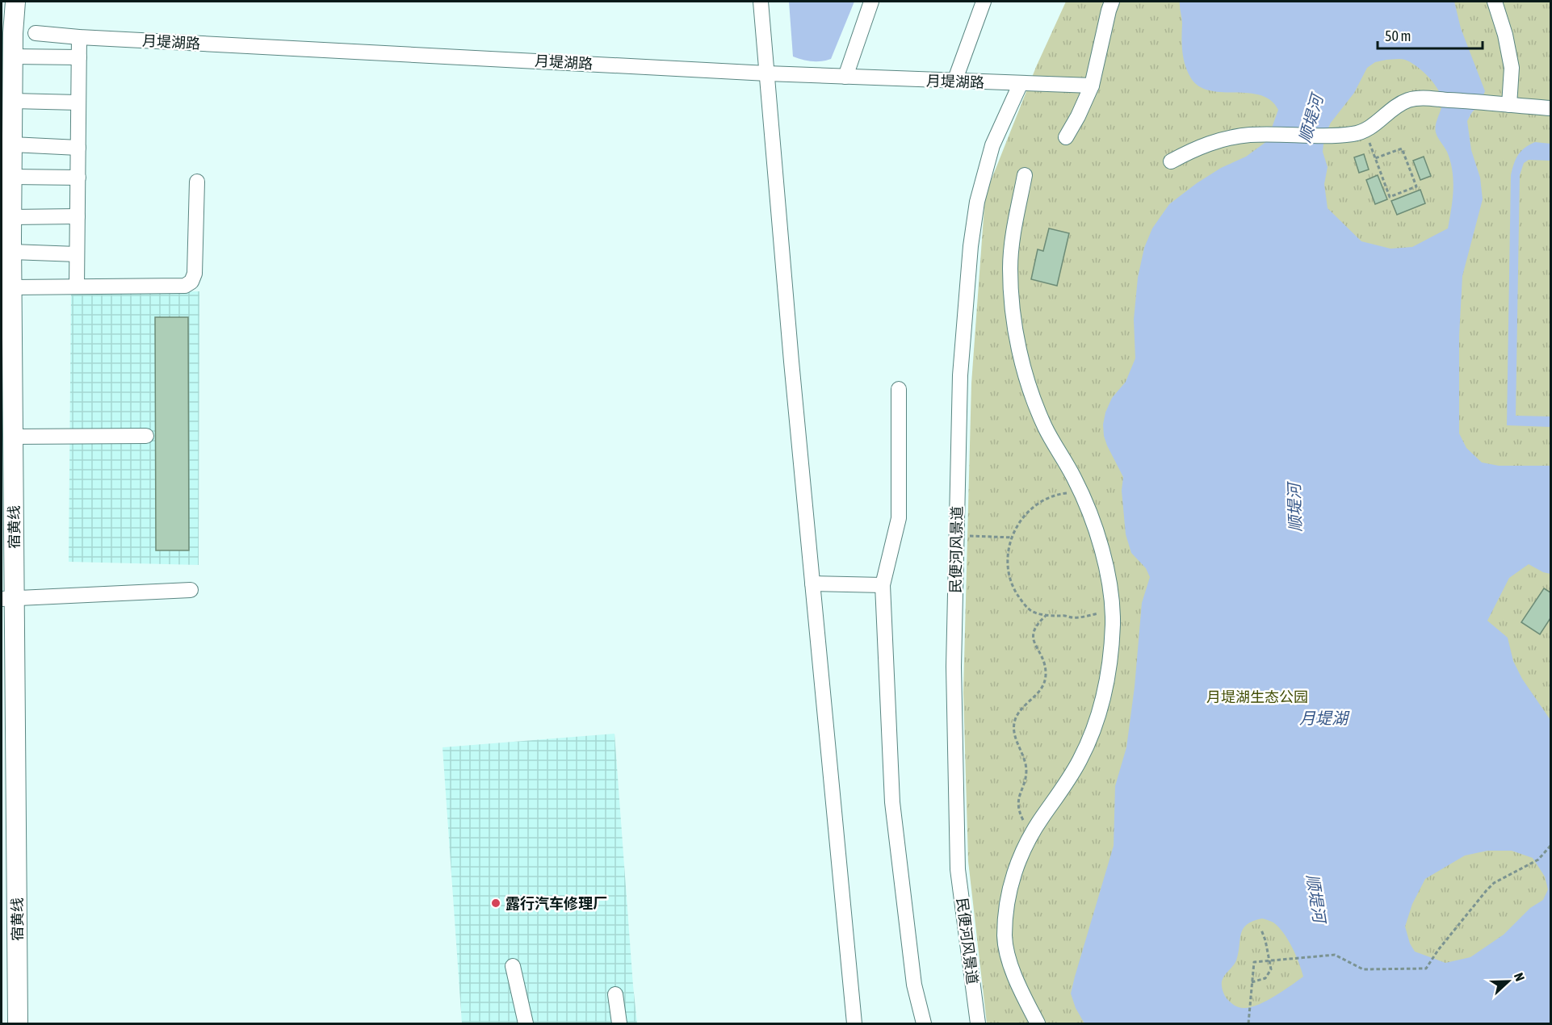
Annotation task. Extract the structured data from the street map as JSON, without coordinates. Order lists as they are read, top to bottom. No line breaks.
{"streets":{"main road":["宿黄线"],"street":["月堤湖路","民便河风景道"]},"crossings":[["月堤湖路","民便河风景道"]],"water":["顺堤河","月堤湖"],"parks":["月堤湖生态公园"],"places":["露行汽车修理厂"],"scale_bar":"50 m","north":"right"}
